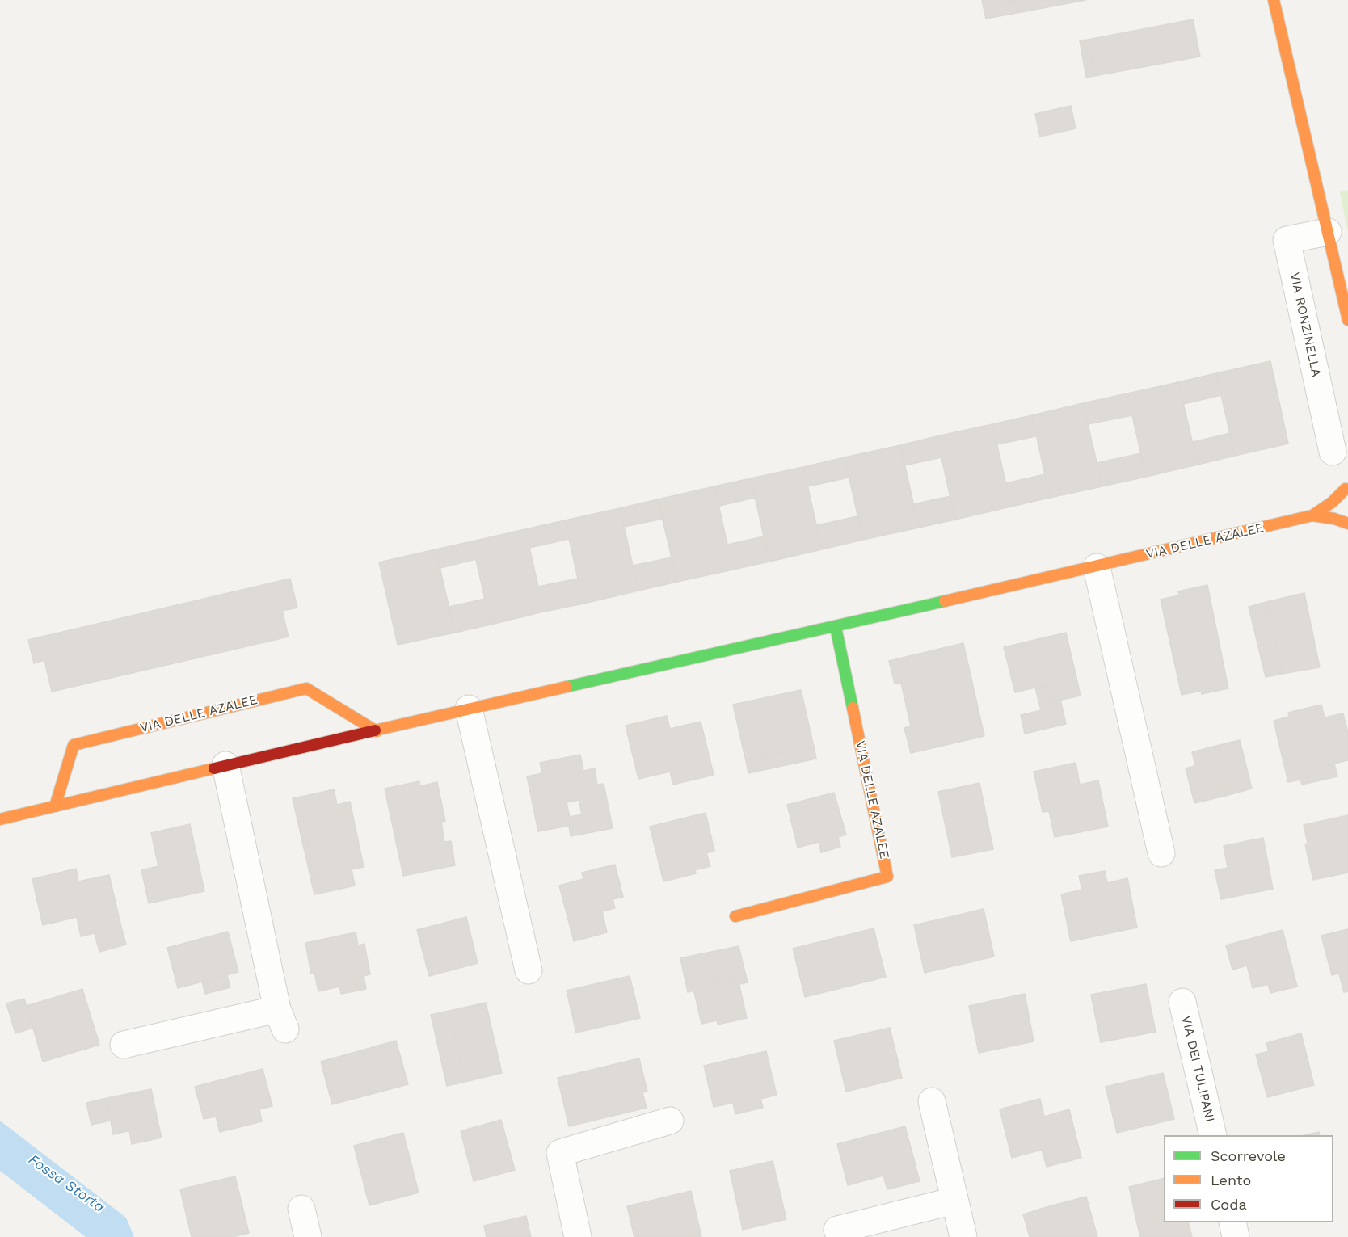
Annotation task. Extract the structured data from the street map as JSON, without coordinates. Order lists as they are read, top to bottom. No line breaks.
{"streets":{"street":["VIA RONZINELLA","VIA DELLE AZALEE","VIA DEI TULIPANI"]},"water":["Fossa Storta"],"legend":["Scorrevole","Lento","Coda"]}
